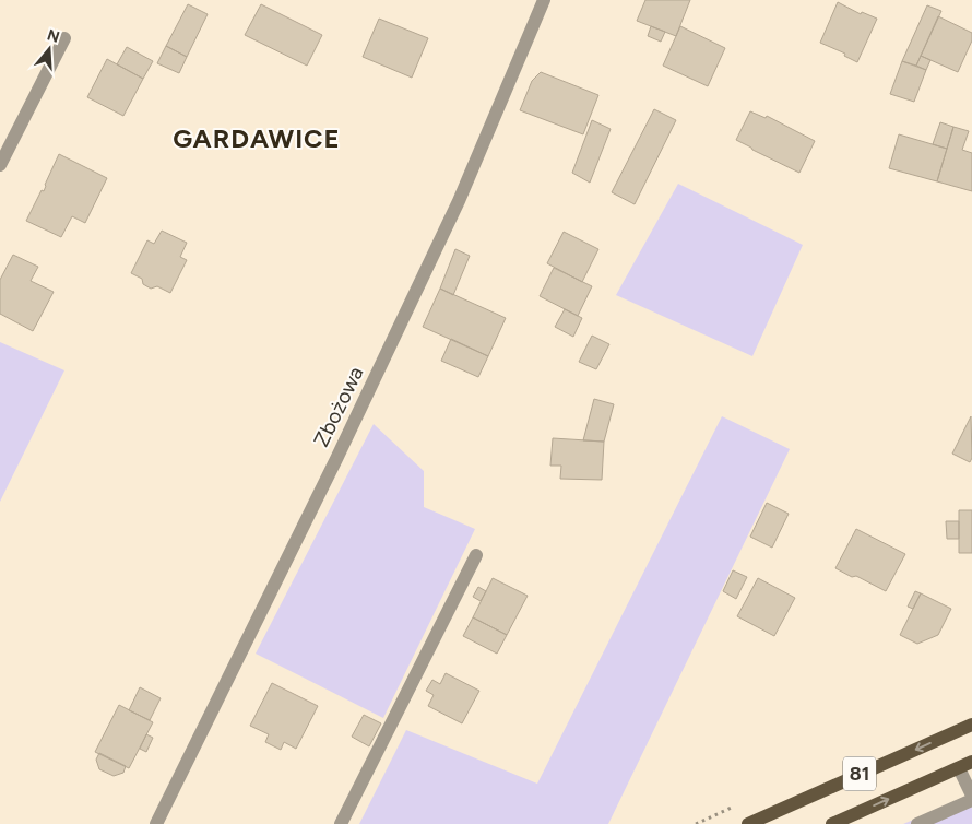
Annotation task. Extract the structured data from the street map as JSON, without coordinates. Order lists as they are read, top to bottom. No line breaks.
{"streets":{"main road":["81"],"street":["Zbożowa"]},"districts":["GARDAWICE"],"north":"top"}
